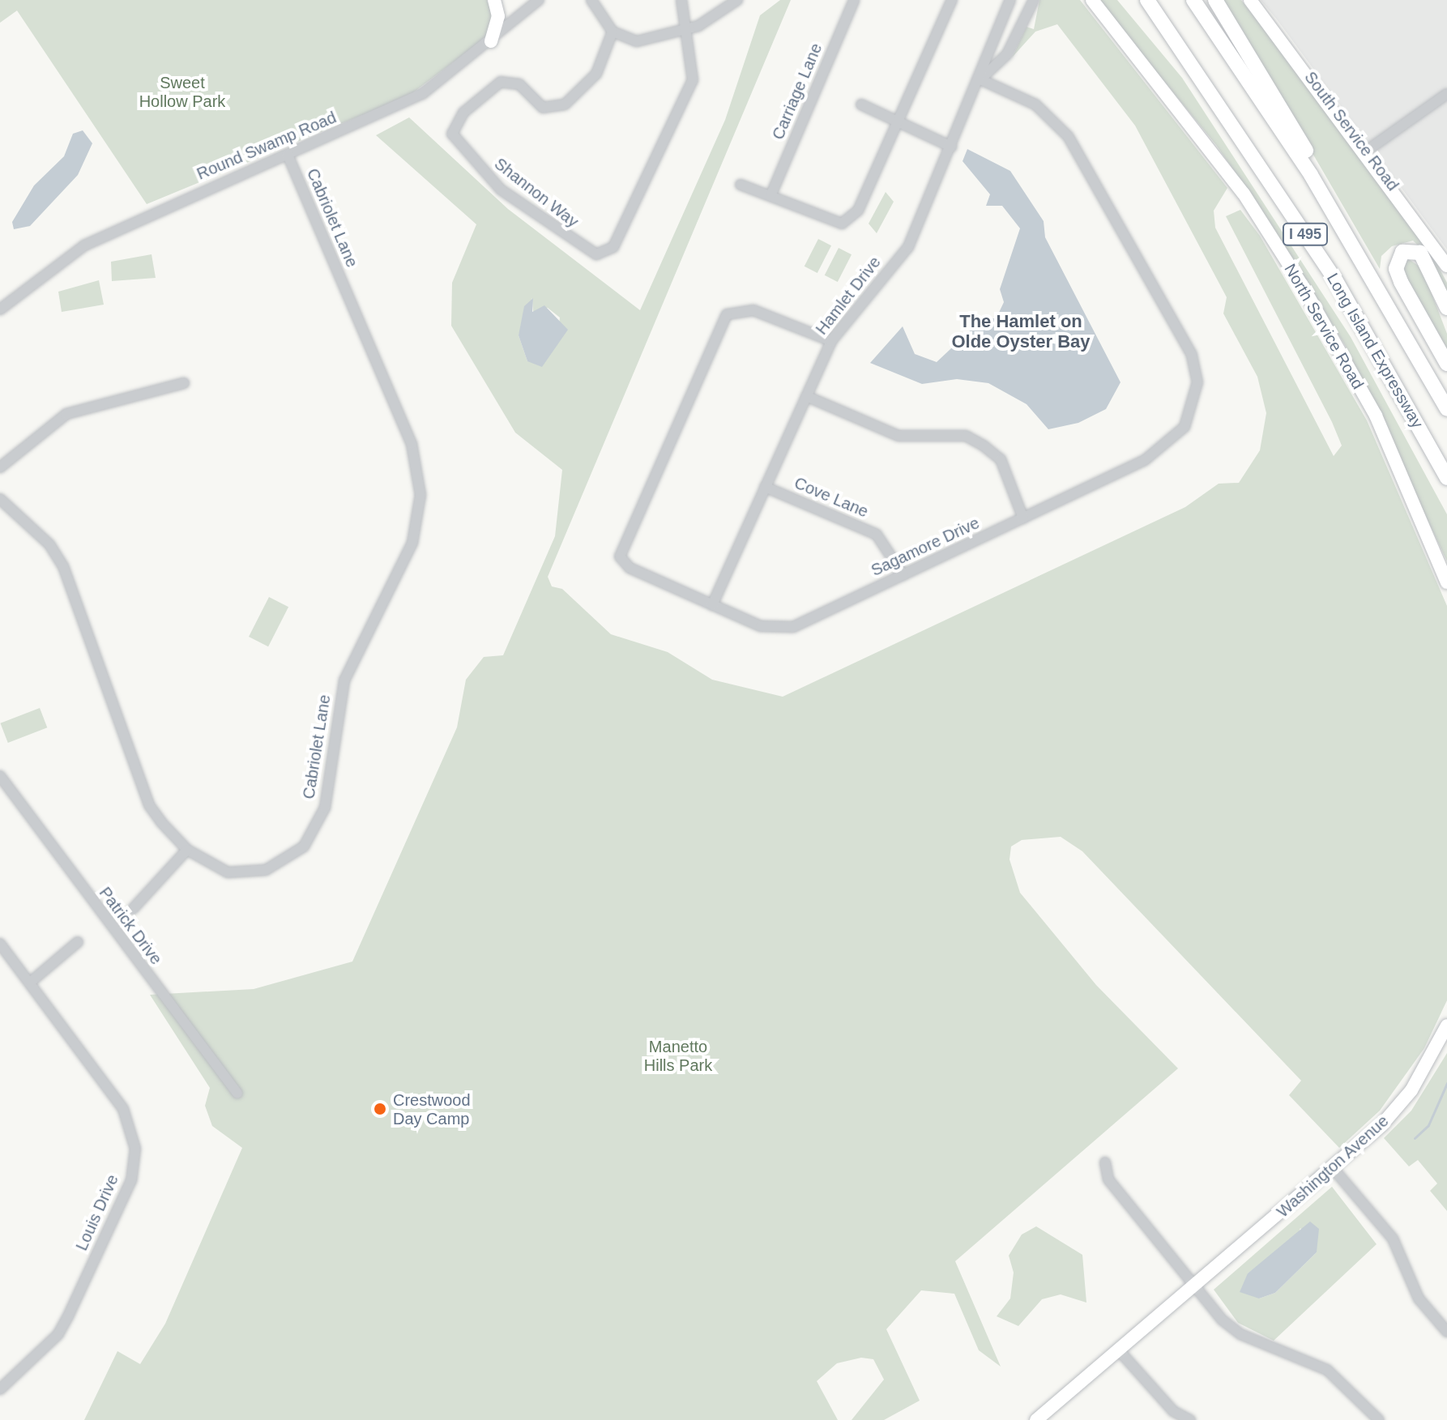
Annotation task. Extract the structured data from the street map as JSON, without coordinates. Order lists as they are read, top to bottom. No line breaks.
{"streets":{"highway":["I 495","Long Island Expressway"],"main road":["South Service Road","North Service Road","Washington Avenue"],"street":["Carriage Lane","Round Swamp Road","Shannon Way","Cabriolet Lane","Hamlet Drive","Cove Lane","Sagamore Drive","Patrick Drive","Louis Drive"]},"crossings":[["Round Swamp Road","Cabriolet Lane"],["Cabriolet Lane","Patrick Drive"],["Hamlet Drive","Cove Lane"],["Hamlet Drive","Sagamore Drive"],["Cove Lane","Sagamore Drive"]],"districts":["The Hamlet on Olde Oyster Bay"],"parks":["Sweet Hollow Park","Manetto Hills Park"],"places":["Crestwood Day Camp"]}
